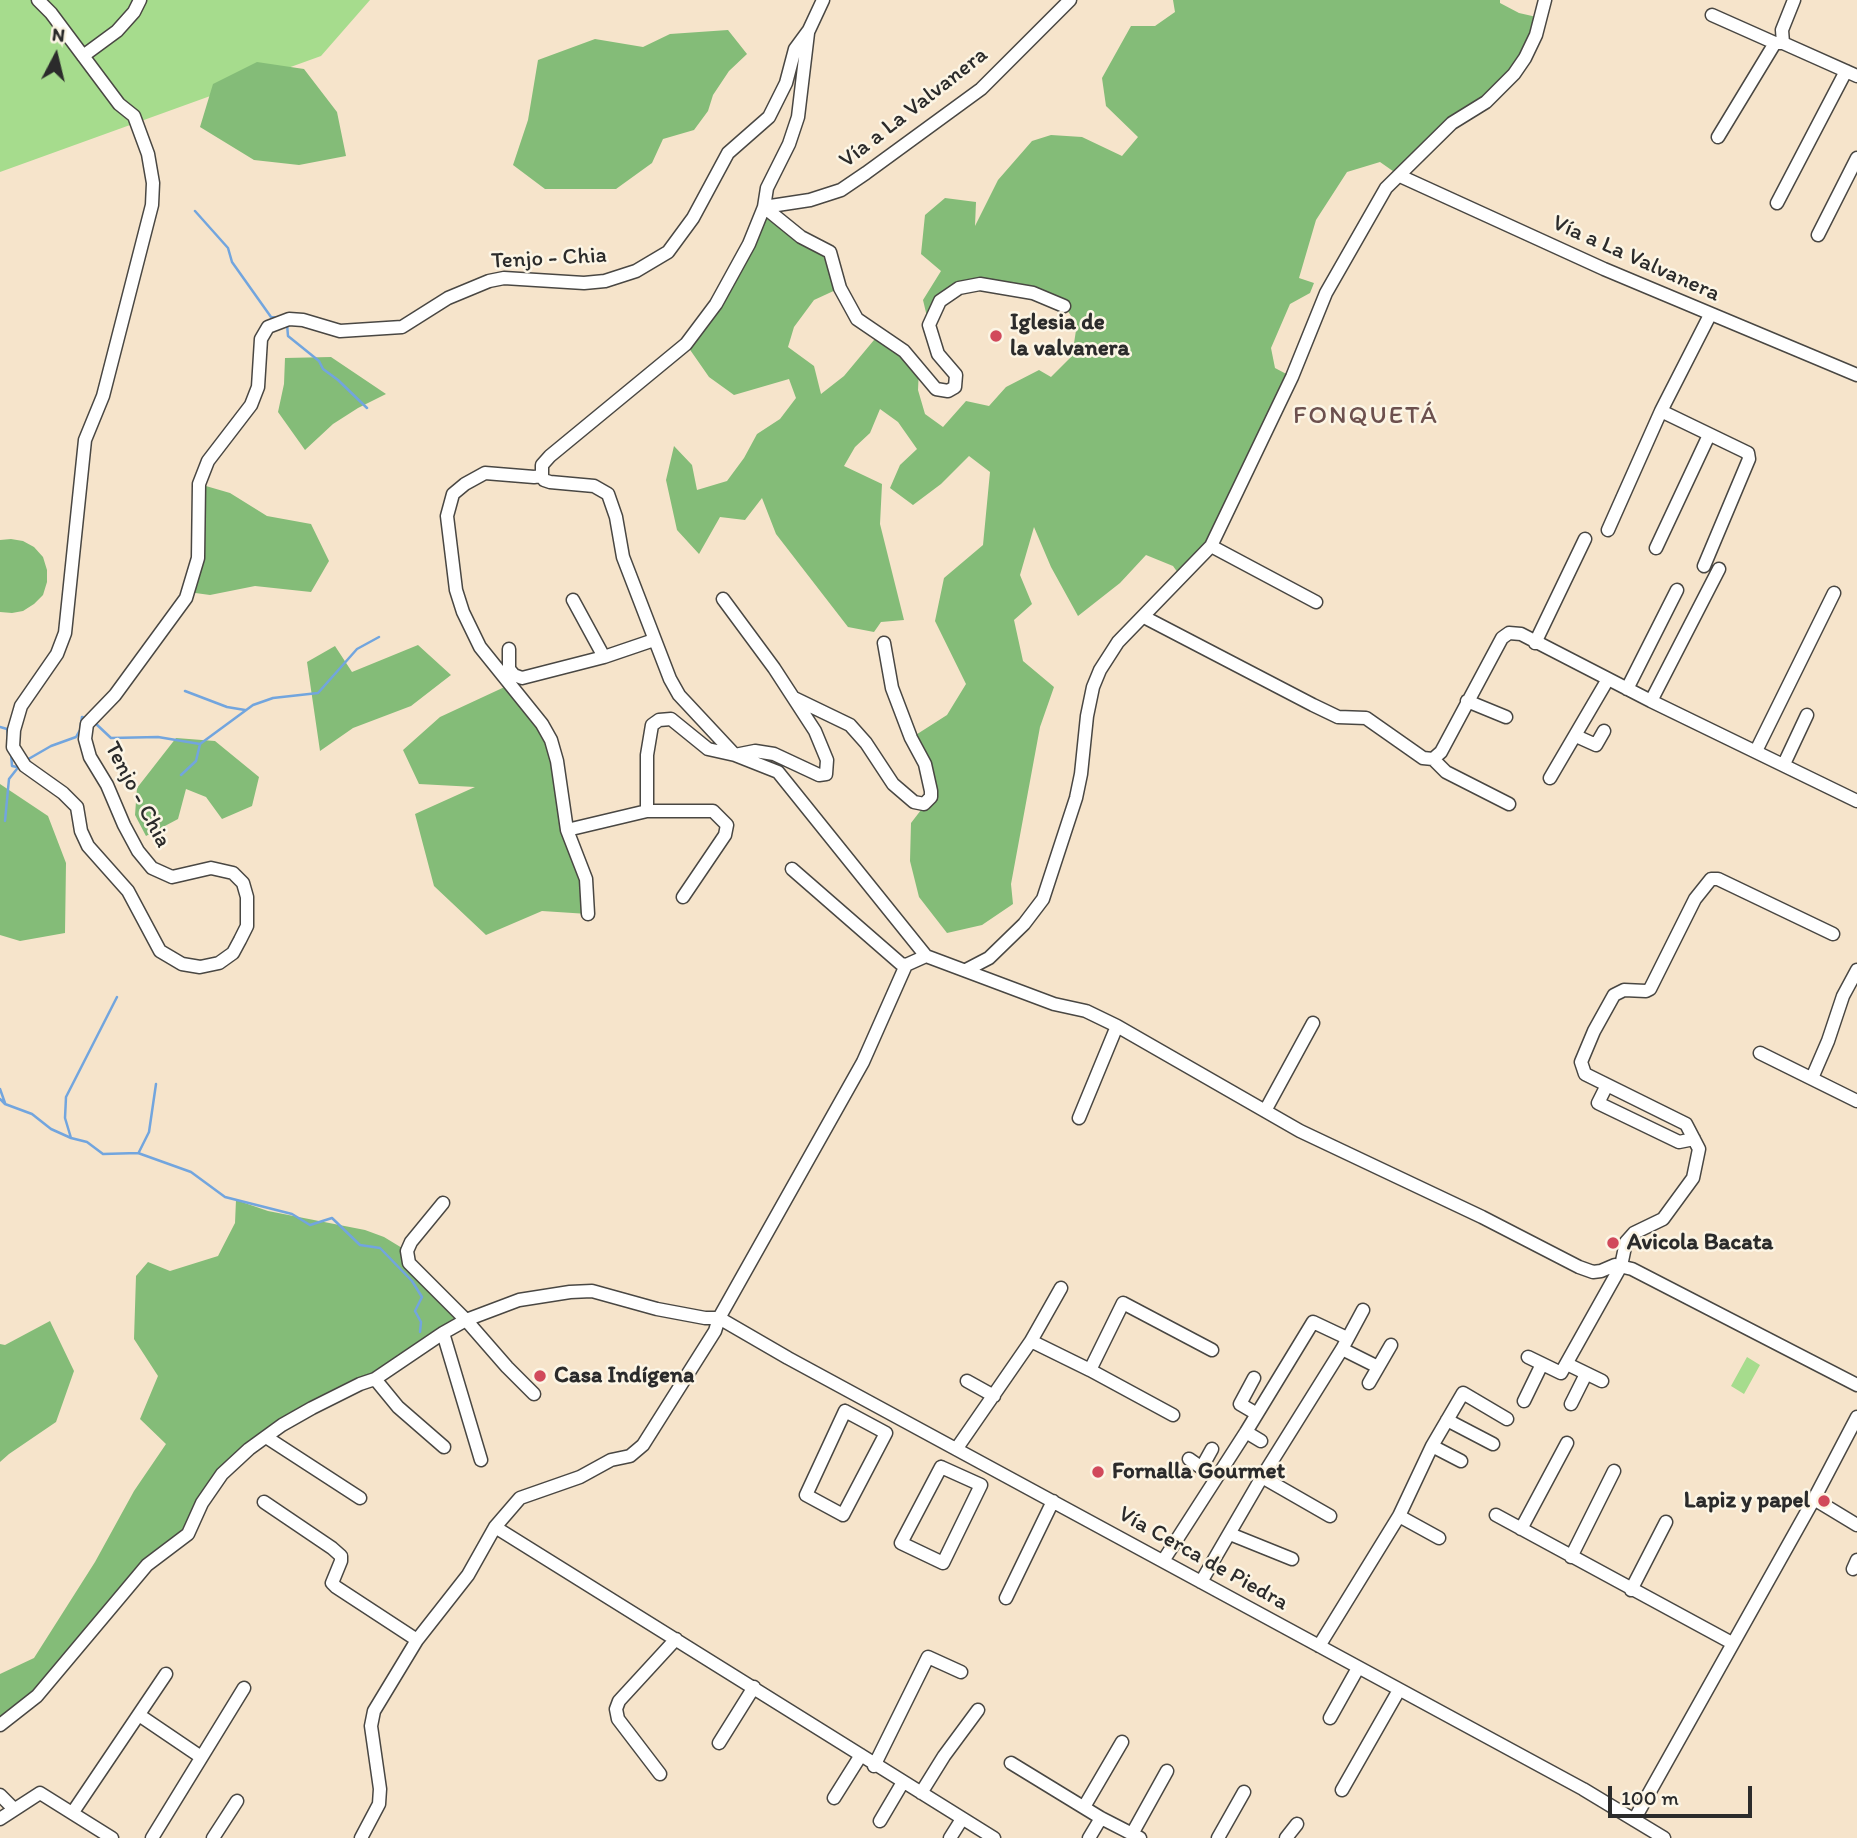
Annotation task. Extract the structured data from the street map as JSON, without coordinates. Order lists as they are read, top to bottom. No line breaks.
{"streets":{"street":["Vía a La Valvanera","Tenjo - Chia","Vía Cerca de Piedra"]},"districts":["FONQUETÁ"],"places":["Iglesia de la valvanera","Avicola Bacata","Casa Indígena","Fornalla Gourmet","Lapiz y papel"],"scale_bar":"100 m","north":"top"}
